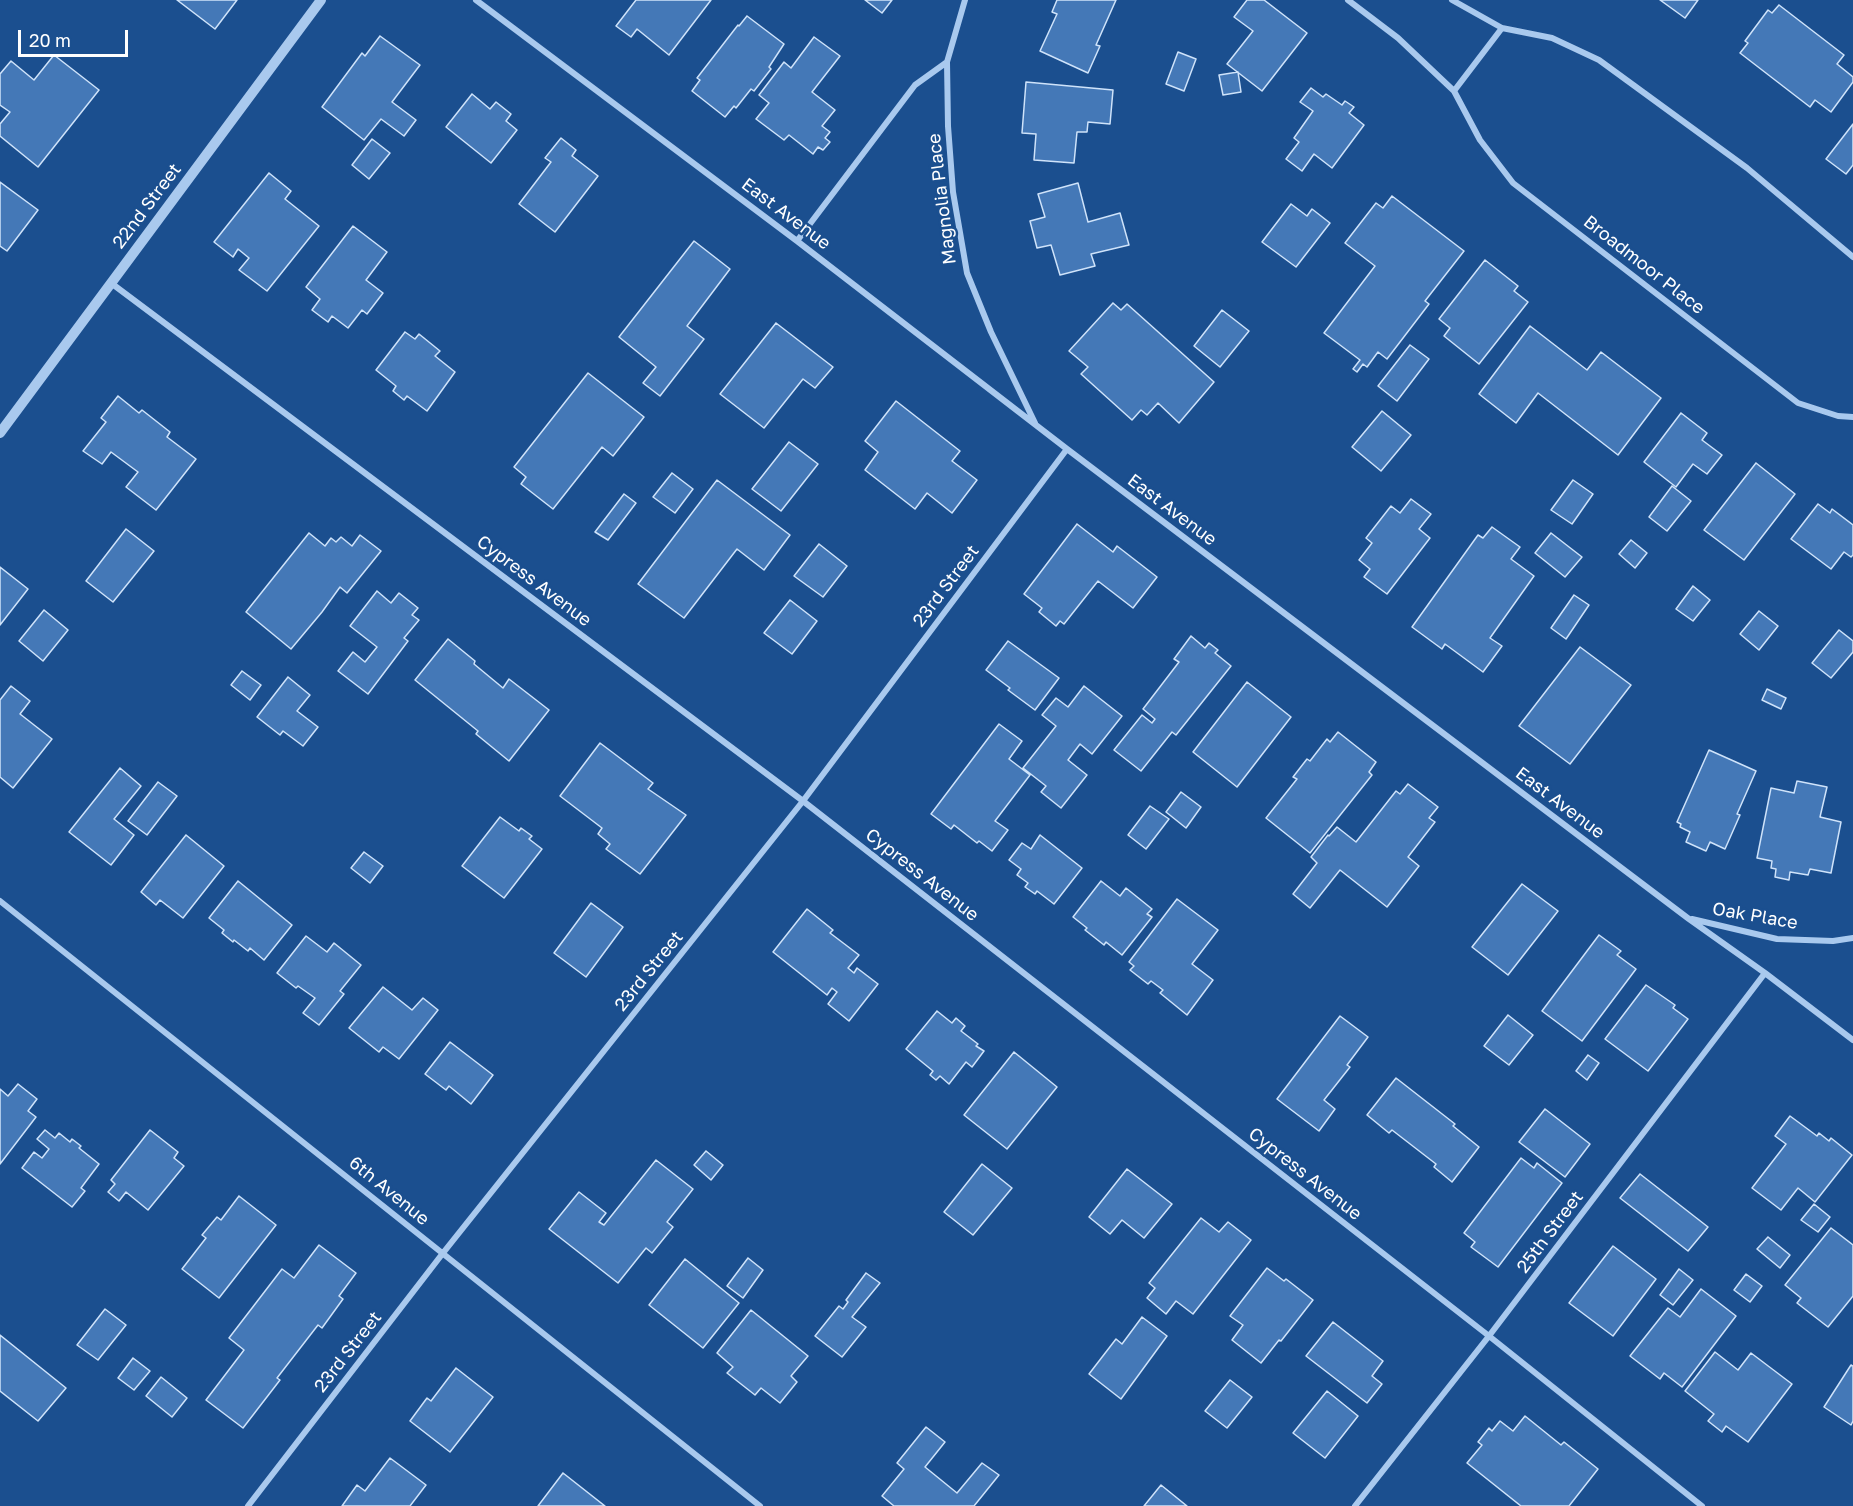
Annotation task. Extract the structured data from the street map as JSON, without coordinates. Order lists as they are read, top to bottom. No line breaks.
{"streets":{"street":["Magnolia Place","22nd Street","East Avenue","Broadmoor Place","Cypress Avenue","23rd Street","Oak Place","6th Avenue","25th Street"]},"crossings":[["Magnolia Place","East Avenue"],["22nd Street","Cypress Avenue"],["East Avenue","23rd Street"],["East Avenue","Oak Place"],["East Avenue","25th Street"],["Cypress Avenue","23rd Street"],["Cypress Avenue","25th Street"],["23rd Street","6th Avenue"]],"scale_bar":"20 m"}
